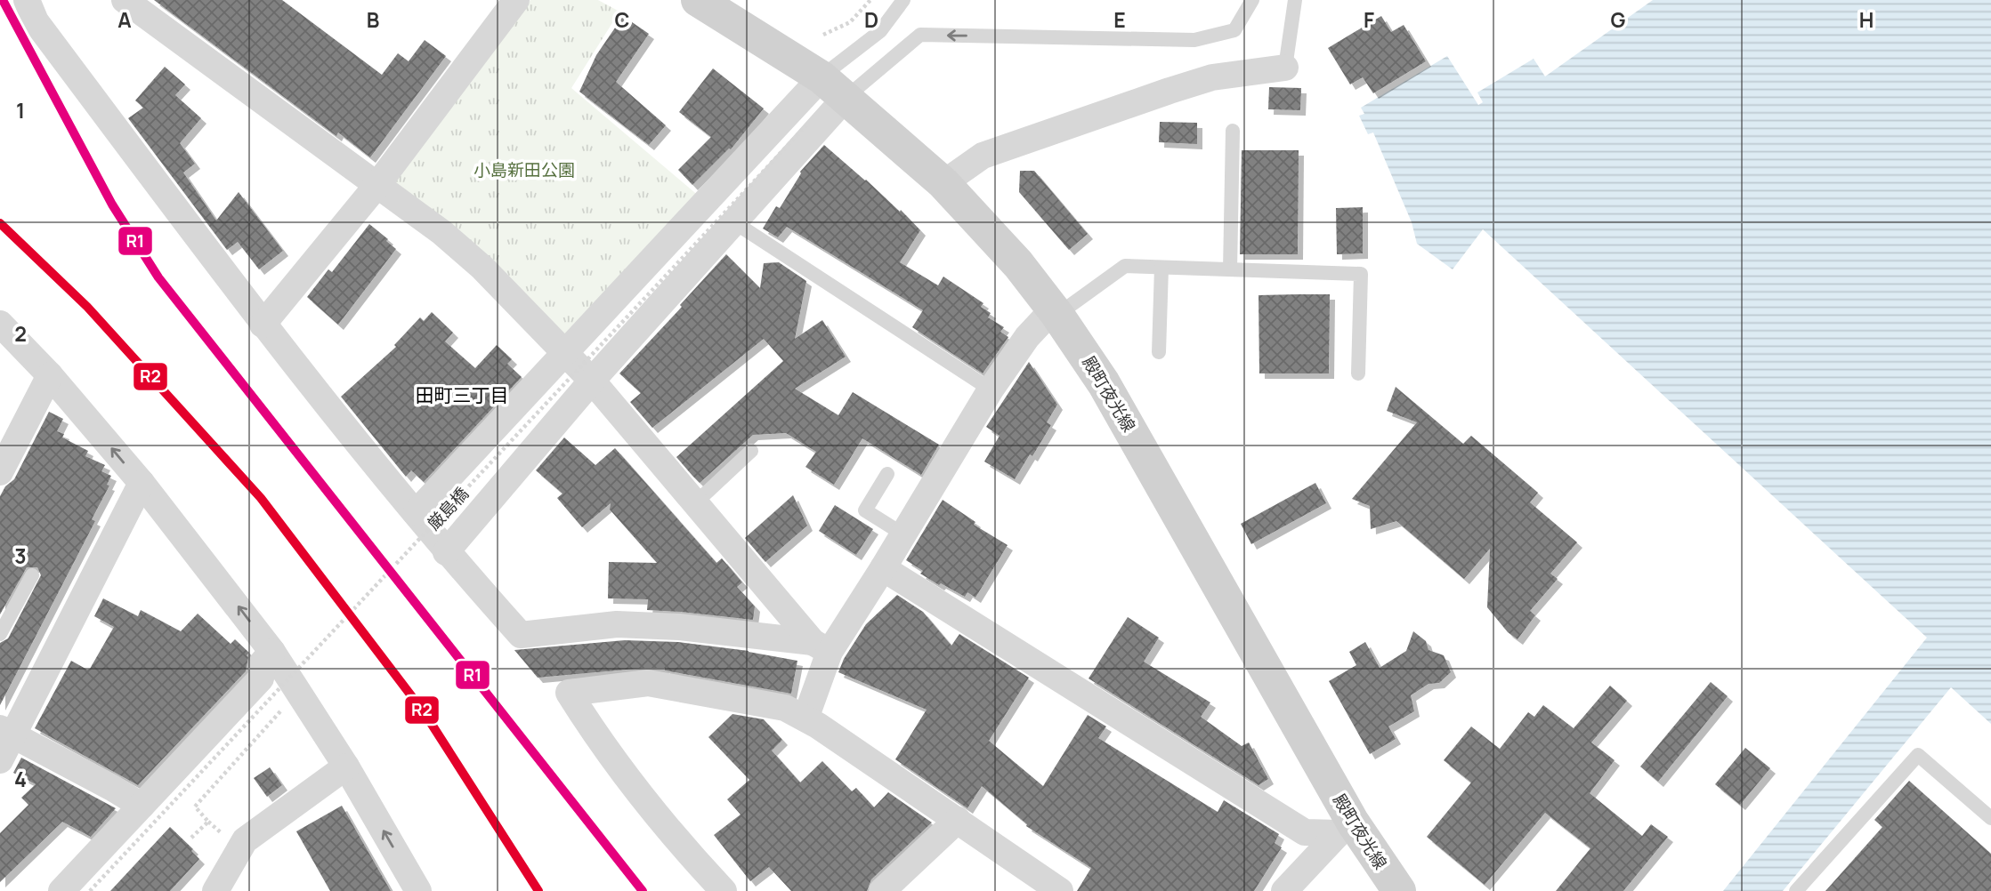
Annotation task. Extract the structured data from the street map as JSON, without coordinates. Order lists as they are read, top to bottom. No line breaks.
{"streets":{"street":["殿町夜光線"],"path":["厳島橋"]},"districts":["田町三丁目"],"parks":["小島新田公園"],"lines":["transit line R1","transit line R2"],"grid":{"columns":["A","B","C","D","E","F","G","H"],"rows":["1","2","3","4"]}}
